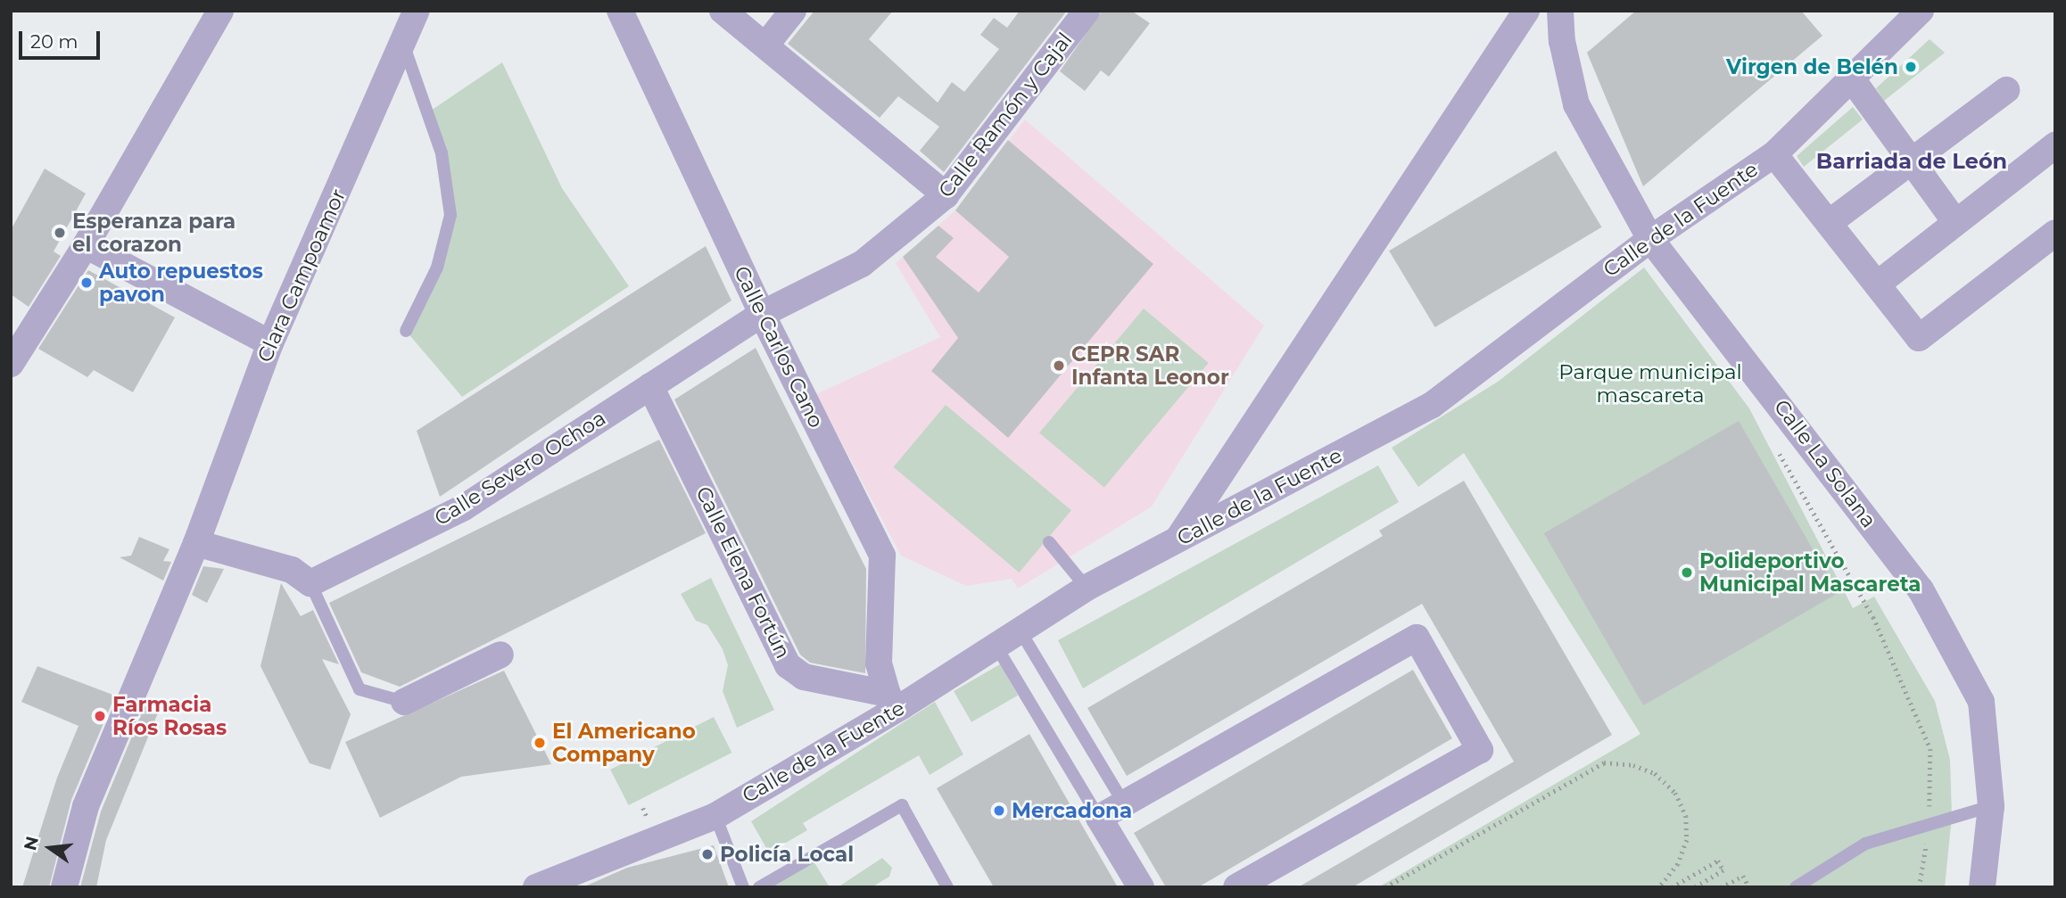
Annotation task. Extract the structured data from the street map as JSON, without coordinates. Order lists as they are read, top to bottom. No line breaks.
{"streets":{"street":["Calle Ramón y Cajal","Calle de la Fuente","Clara Campoamor","Calle Carlos Cano","Calle La Solana","Calle Severo Ochoa","Calle Elena Fortún"]},"crossings":[["Calle Ramón y Cajal","Calle Carlos Cano"],["Calle Ramón y Cajal","Calle Severo Ochoa"],["Calle de la Fuente","Calle Carlos Cano"],["Calle de la Fuente","Calle La Solana"],["Calle de la Fuente","Calle Elena Fortún"],["Calle Carlos Cano","Calle Severo Ochoa"],["Calle Carlos Cano","Calle Elena Fortún"],["Calle Severo Ochoa","Calle Elena Fortún"]],"districts":["Barriada de León"],"parks":["Parque municipal mascareta"],"places":["Virgen de Belén","Esperanza para el corazon","Auto repuestos pavon","CEPR SAR Infanta Leonor","Polideportivo Municipal Mascareta","Farmacia Ríos Rosas","El Americano Company","Mercadona","Policía Local"],"scale_bar":"20 m","north":"left"}
